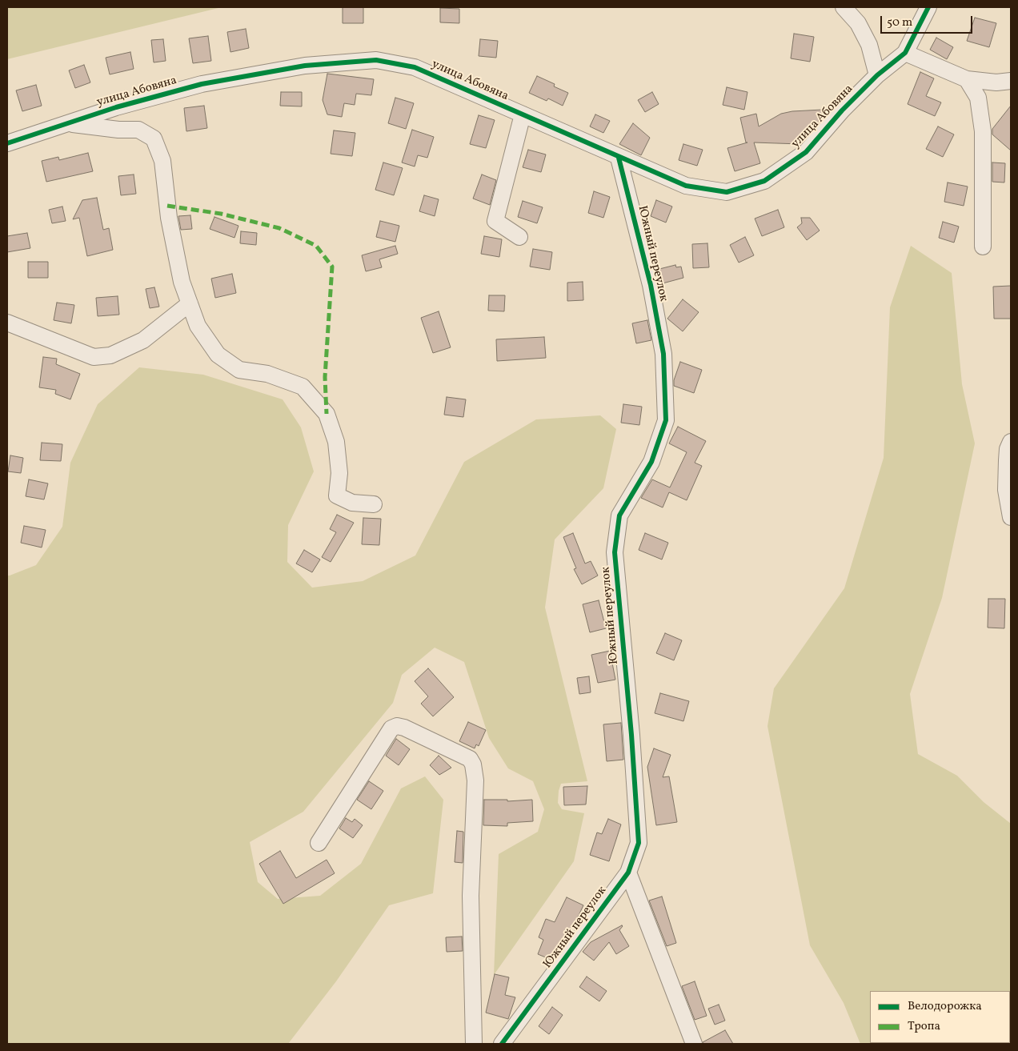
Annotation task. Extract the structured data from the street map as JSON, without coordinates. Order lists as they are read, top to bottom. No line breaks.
{"streets":{"street":["улица Абовяна","Южный переулок"]},"crossings":[["улица Абовяна","Южный переулок"]],"legend":["Велодорожка","Тропа"],"scale_bar":"50 m"}
